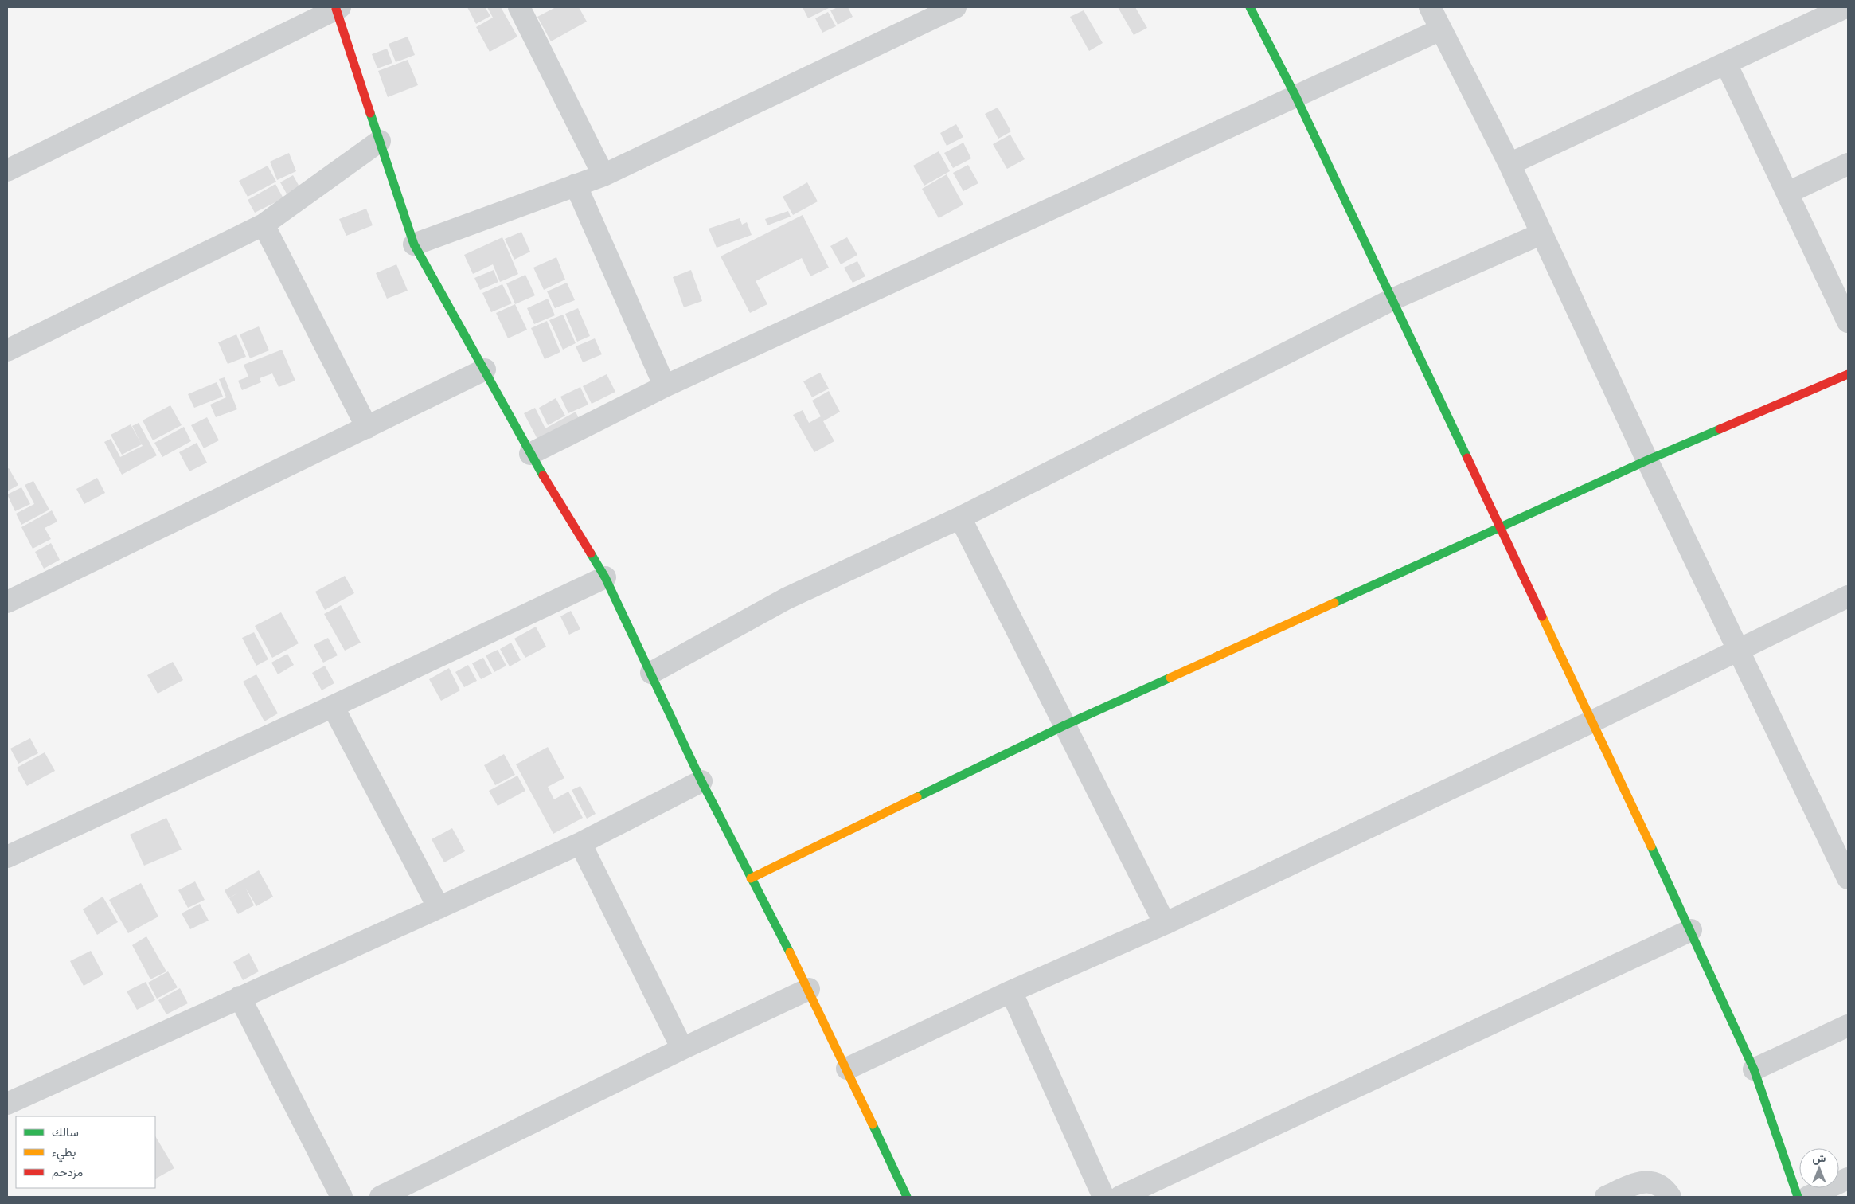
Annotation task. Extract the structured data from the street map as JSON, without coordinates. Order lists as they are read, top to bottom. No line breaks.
{"legend":["سالك","بطيء","مزدحم"],"north":"top"}
